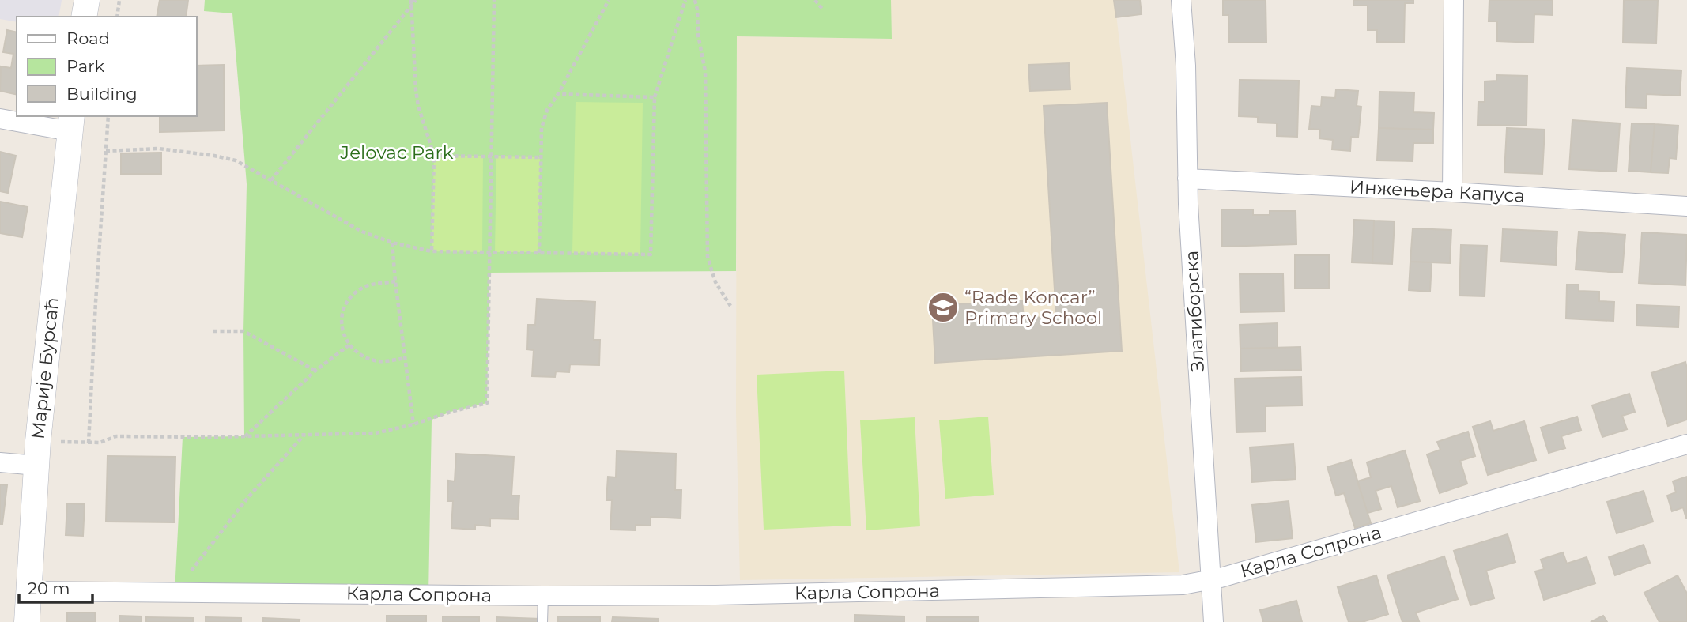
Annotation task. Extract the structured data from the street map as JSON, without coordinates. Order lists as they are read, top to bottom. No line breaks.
{"streets":{"street":["Инжењера Капуса","Златиборска","Марије Бурсаћ","Карла Сопрона"]},"crossings":[["Инжењера Капуса","Златиборска"],["Златиборска","Карла Сопрона"],["Марије Бурсаћ","Карла Сопрона"]],"parks":["Jelovac Park"],"places":{"school or university":["“Rade Koncar” Primary School"]},"legend":["Road","Park","Building"],"scale_bar":"20 m"}
